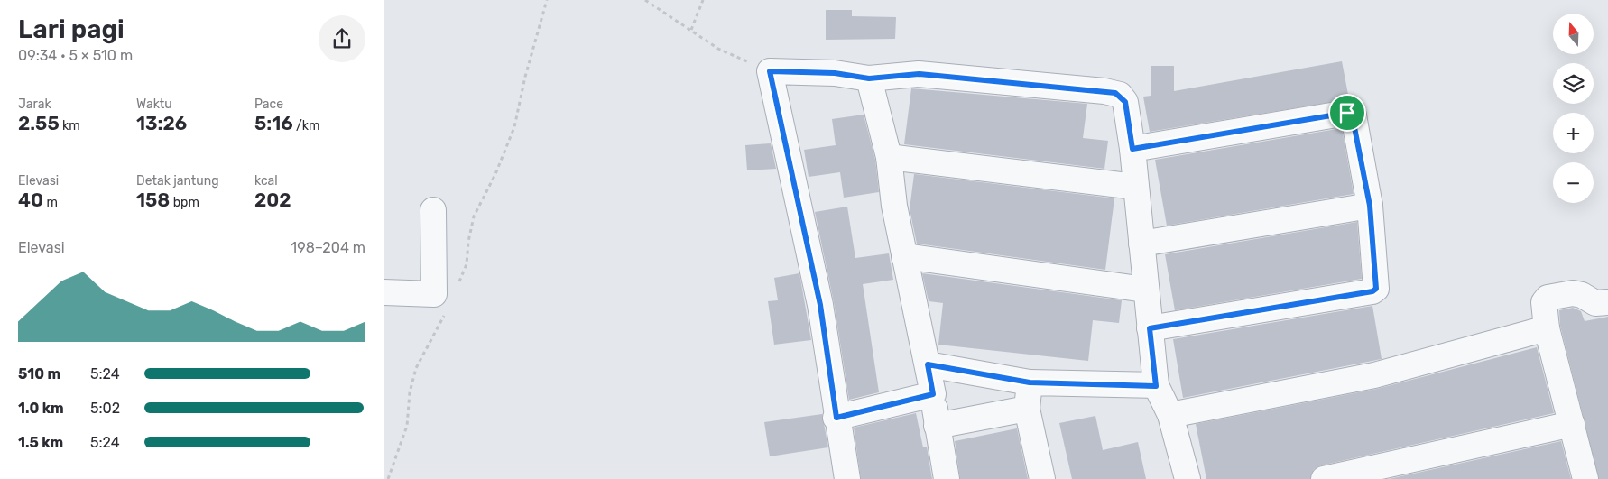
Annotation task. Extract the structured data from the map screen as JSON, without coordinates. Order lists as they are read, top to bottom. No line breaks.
{"north":"top","page":{"heading":["Lari pagi","09:34 · 5 × 510 m"],"map_buttons":["+","−"],"stats":[["Jarak","2.55 km"],["Waktu","13:26"],["Pace","5:16 /km"],["Elevasi","40 m"],["Detak jantung","158 bpm"],["kcal","202"]],"chart":["Elevasi","198–204 m"],"list":[{"name":"510 m","note":"5:24"},{"name":"1.0 km","note":"5:02"},{"name":"1.5 km","note":"5:24"}]}}
